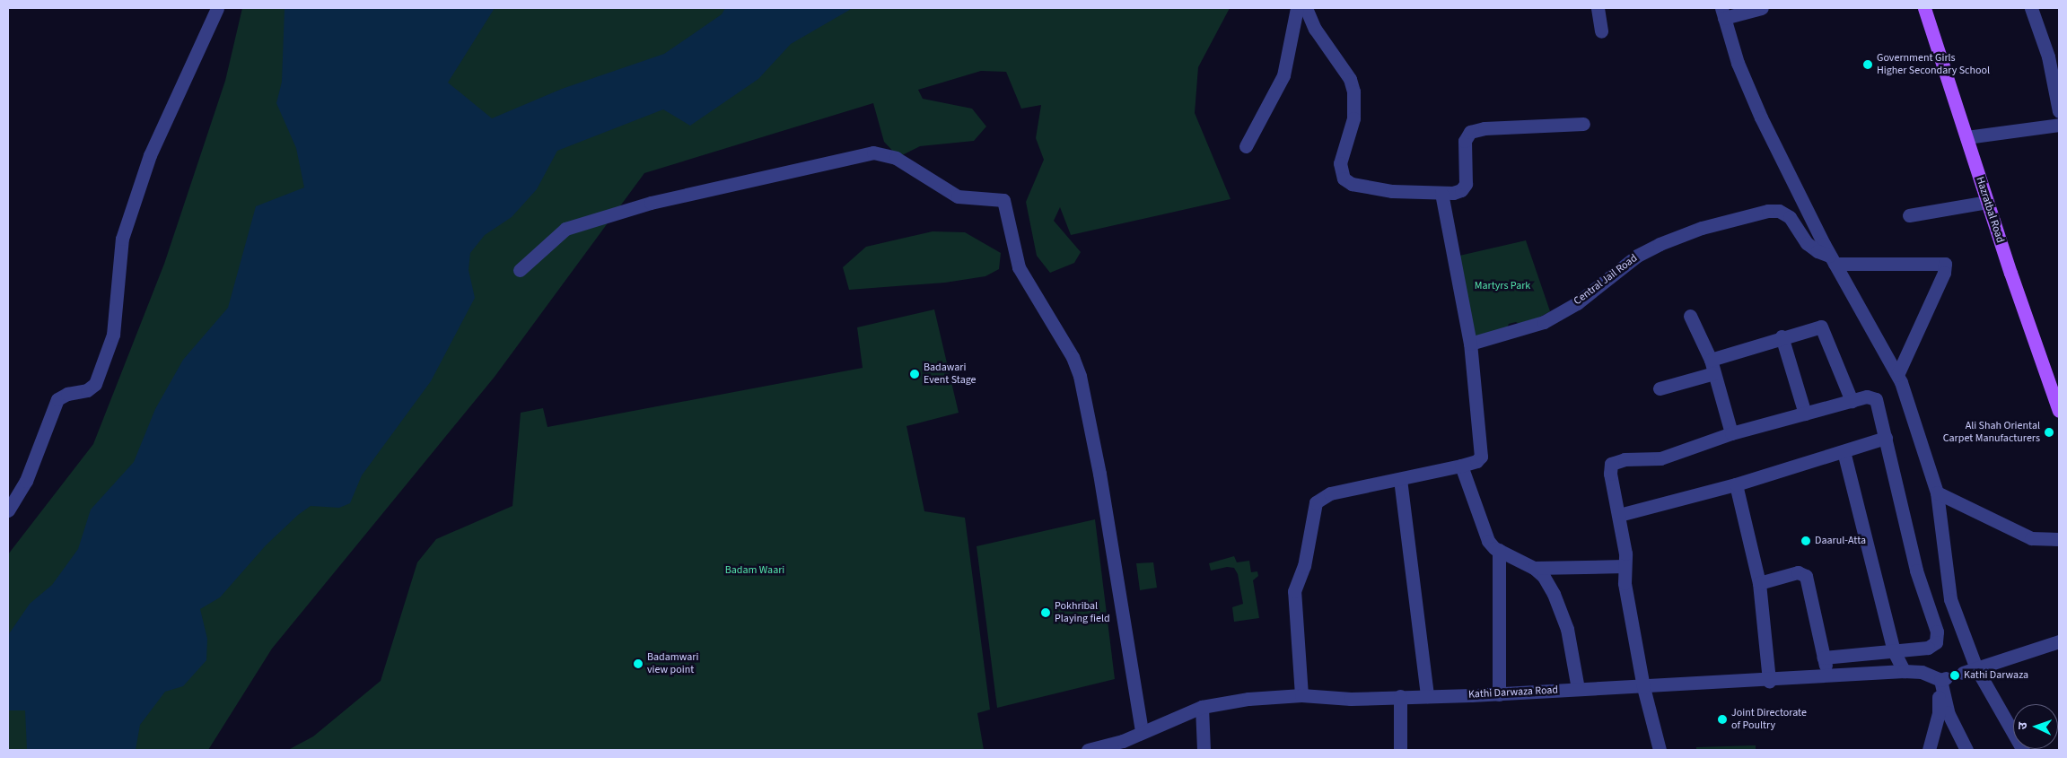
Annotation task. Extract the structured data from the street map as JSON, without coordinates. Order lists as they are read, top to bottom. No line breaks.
{"streets":{"main road":["Hazratbal Road"],"street":["Central Jail Road","Kathi Darwaza Road"]},"parks":["Martyrs Park","Badam Waari"],"places":["Government Girls Higher Secondary School","Badawari Event Stage","Ali Shah Oriental Carpet Manufacturers","Daarul-Atta","Pokhribal Playing field","Badamwari view point","Kathi Darwaza","Joint Directorate of Poultry"],"north":"left"}
